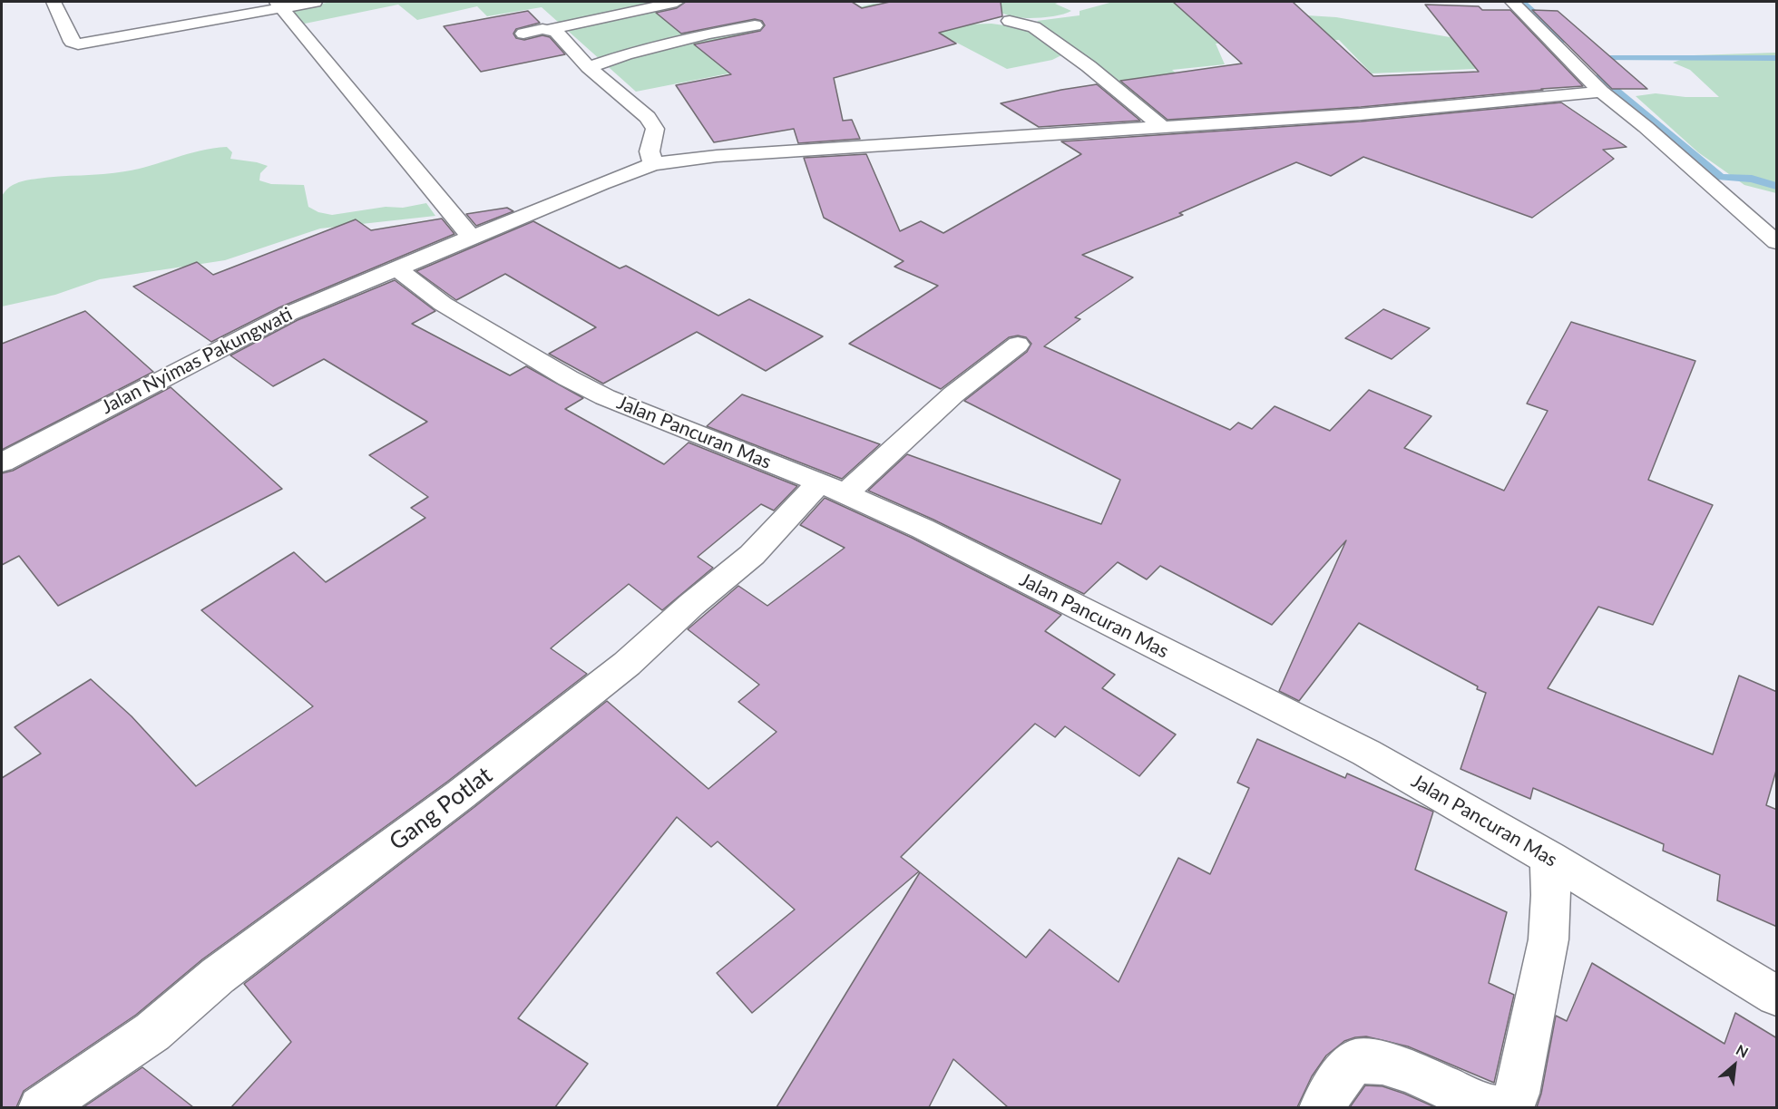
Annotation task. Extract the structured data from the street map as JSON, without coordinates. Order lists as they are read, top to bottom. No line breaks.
{"streets":{"street":["Jalan Nyimas Pakungwati","Jalan Pancuran Mas","Gang Potlat"]},"crossings":[["Jalan Nyimas Pakungwati","Jalan Pancuran Mas"],["Jalan Pancuran Mas","Gang Potlat"]],"north":"top right"}
